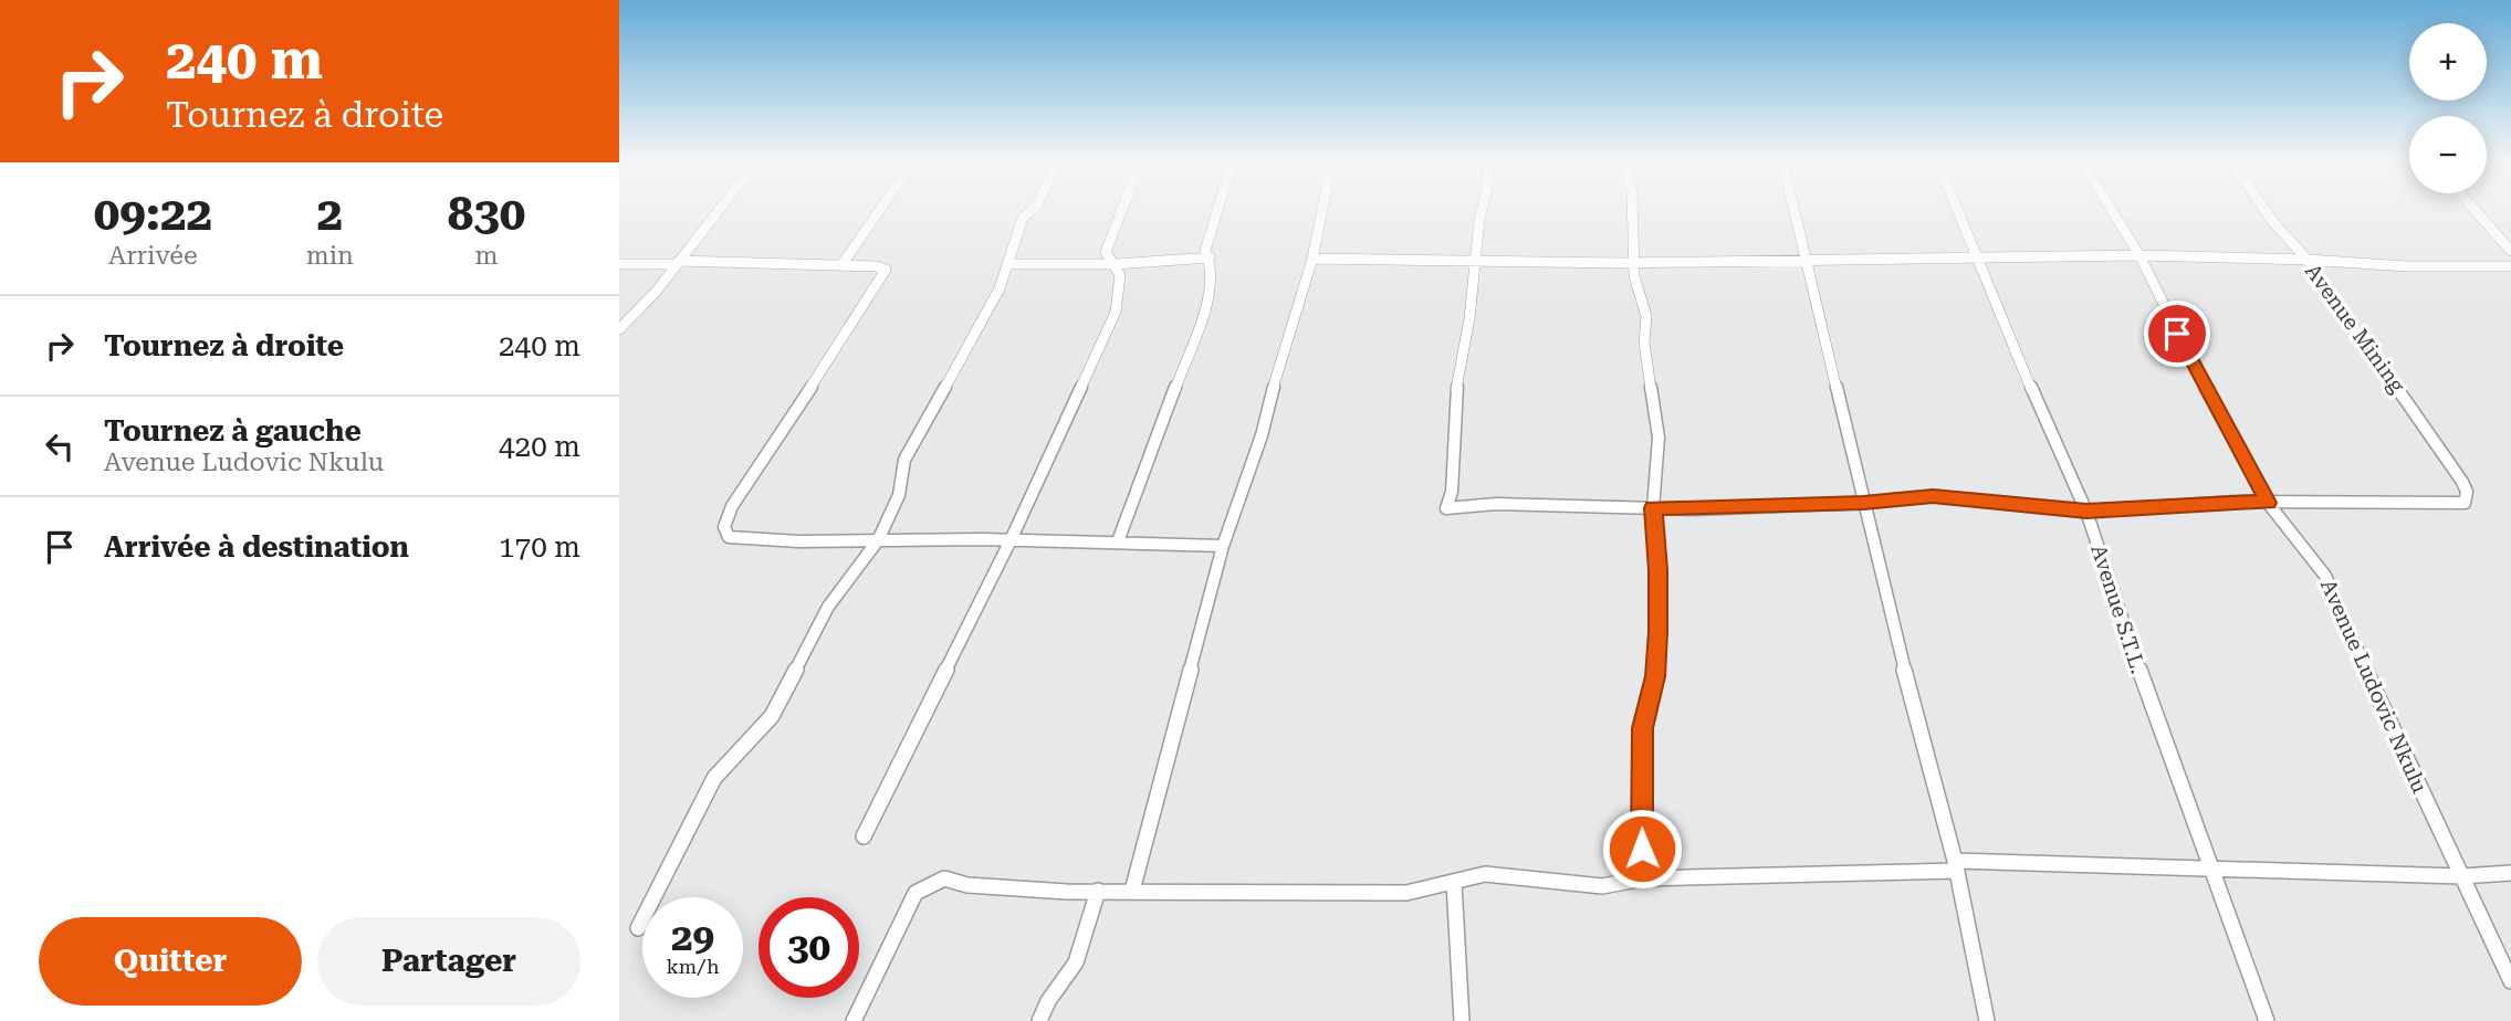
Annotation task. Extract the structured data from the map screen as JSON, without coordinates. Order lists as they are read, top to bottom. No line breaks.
{"streets":{"street":["Avenue Mining","Avenue S.T.L.","Avenue Ludovic Nkulu"]},"crossings":[["Avenue Mining","Avenue Ludovic Nkulu"]],"page":{"turn":["240 m","Tournez à droite"],"map_buttons":["+","−"],"eta":["09:22","Arrivée","2","min","830","m"],"list":[{"name":"Tournez à droite","value":"240 m"},{"name":"Tournez à gauche","note":"Avenue Ludovic Nkulu","value":"420 m"},{"name":"Arrivée à destination","value":"170 m"}],"speed":"29 km/h","limit":"30","buttons":["Quitter","Partager"]}}
